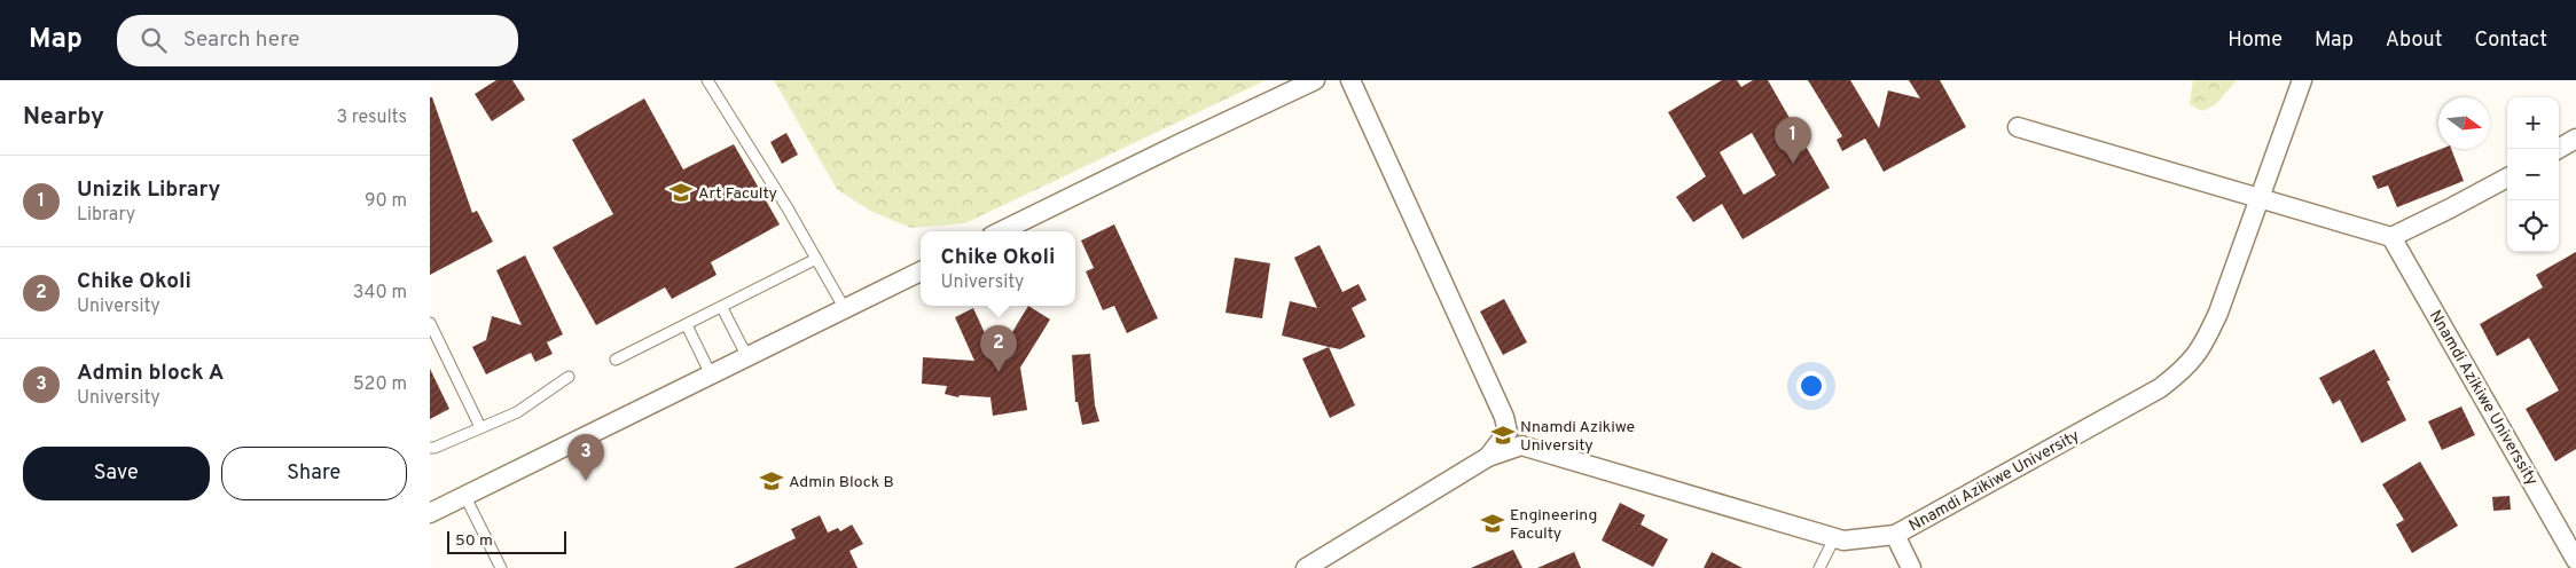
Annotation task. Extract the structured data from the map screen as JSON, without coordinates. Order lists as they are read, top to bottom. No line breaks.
{"streets":{"street":["Nnamdi Azikiwe Universsity","Nnamdi Azikiwe University"]},"places":{"school or university":["Art Faculty","Nnamdi Azikiwe University","Admin Block B","Engineering Faculty"]},"scale_bar":"50 m","north":"right","page":{"header":"Map","search":"Search here","nav":["Home","Map","About","Contact"],"heading":["Nearby","3 results"],"map_buttons":["+","−"],"pins":["1","2","3"],"list":[{"mark":"1","name":"Unizik Library","note":"Library","value":"90 m"},{"mark":"2","name":"Chike Okoli","note":"University","value":"340 m"},{"mark":"3","name":"Admin block A","note":"University","value":"520 m"}],"popup":["Chike Okoli","University"],"buttons":["Save","Share"],"scale":"50 m"}}
